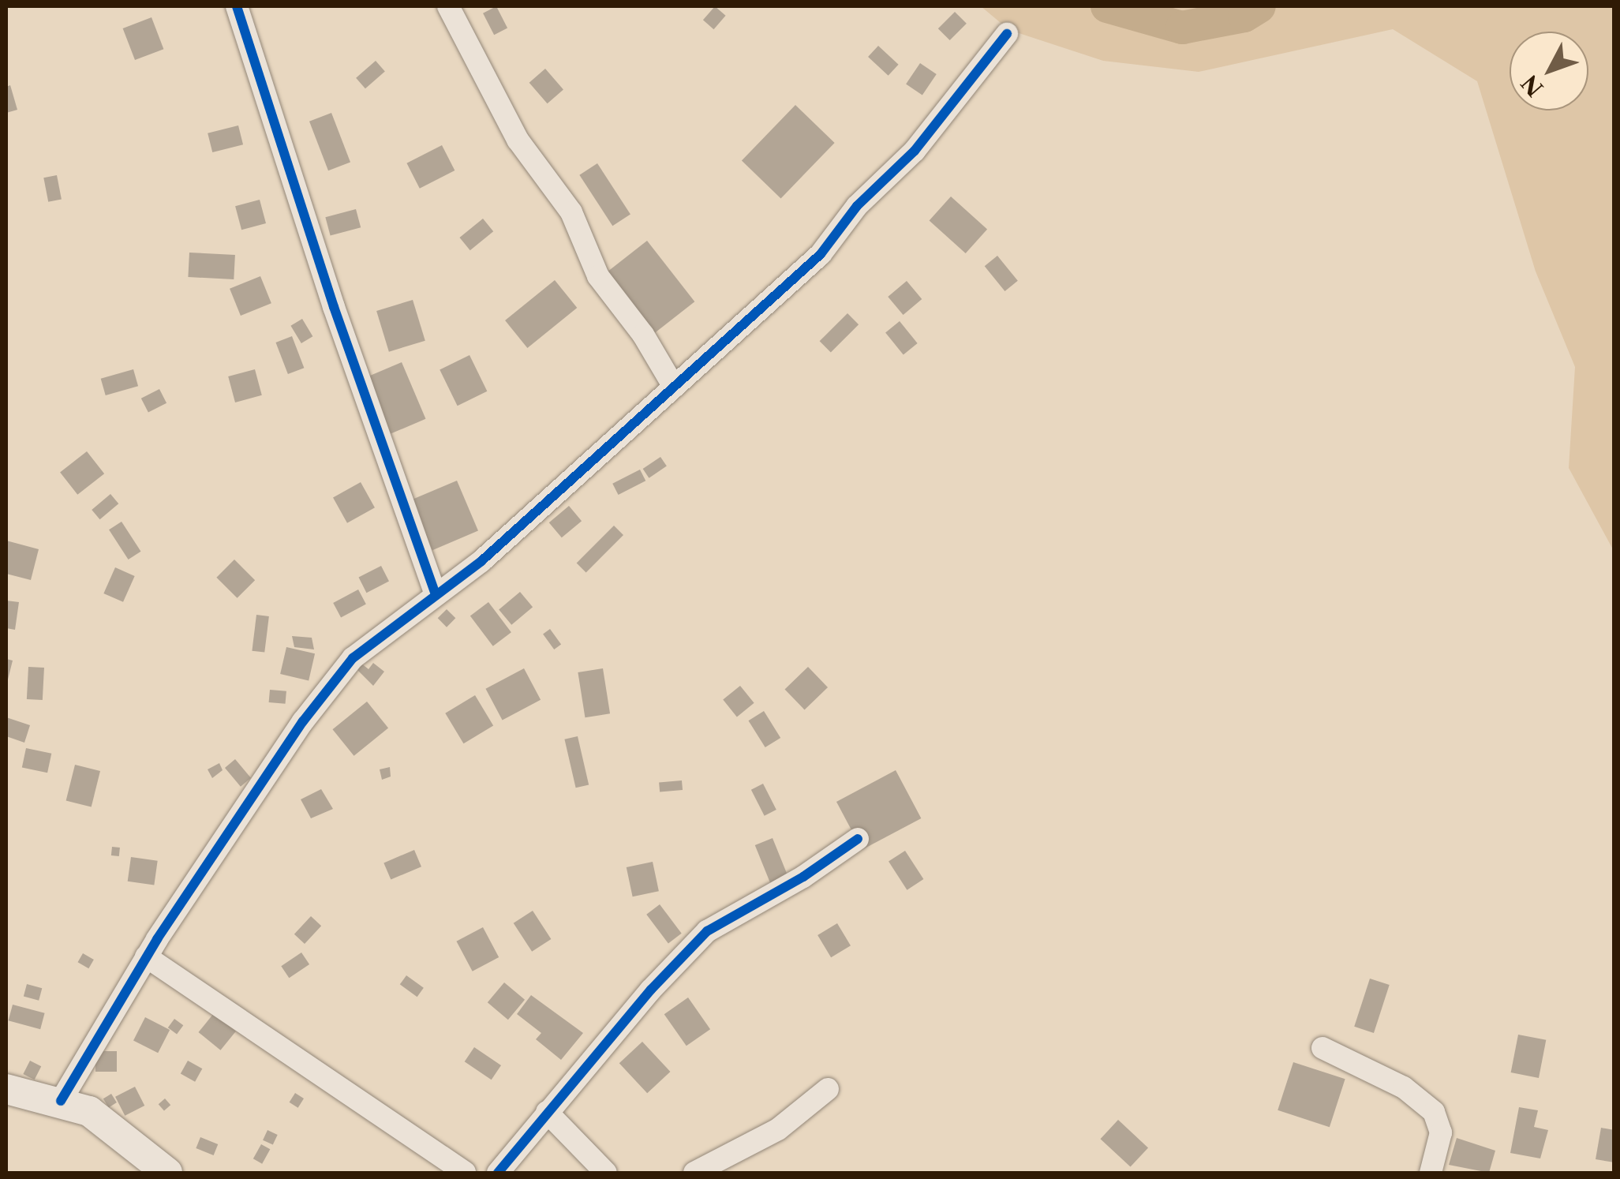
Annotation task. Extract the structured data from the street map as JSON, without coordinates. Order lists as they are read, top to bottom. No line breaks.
{"north":"bottom left"}
